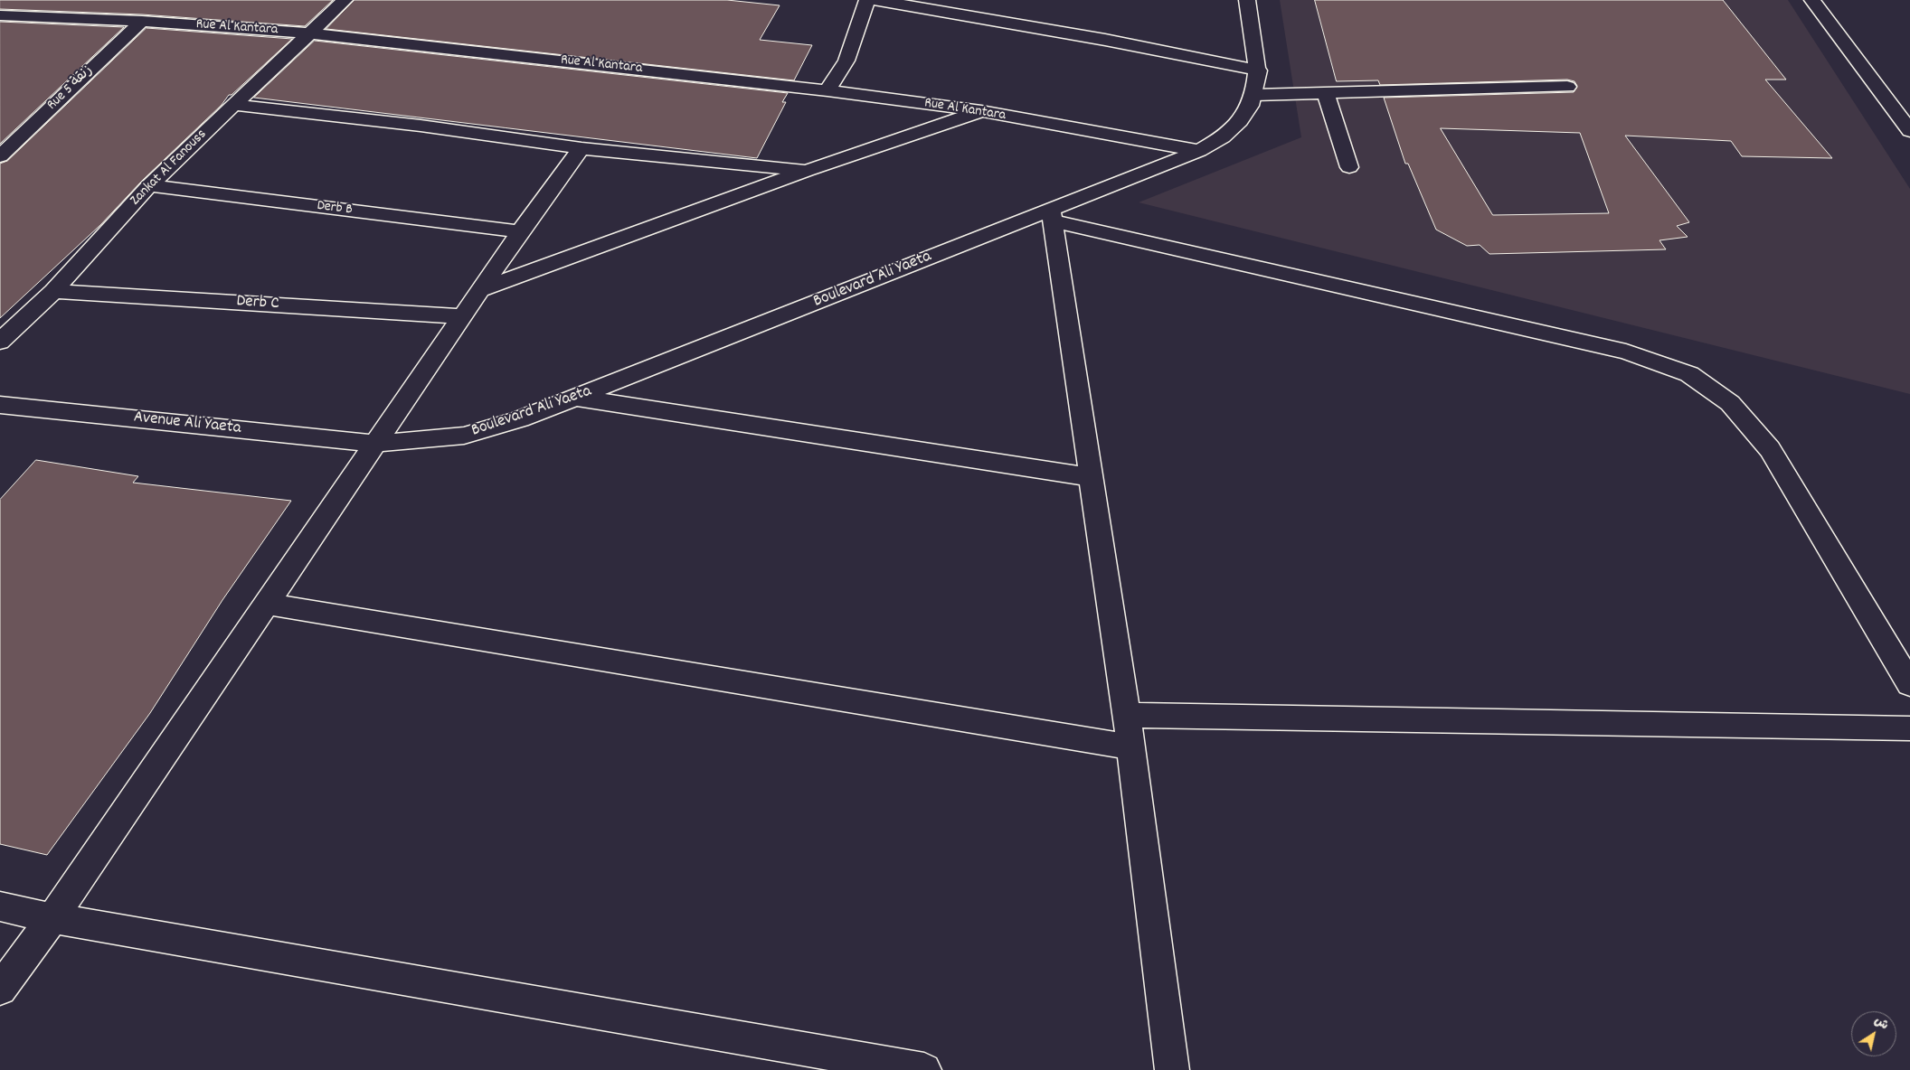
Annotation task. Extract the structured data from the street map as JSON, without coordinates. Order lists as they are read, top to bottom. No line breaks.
{"streets":{"street":["Rue Al Kantara","Rue 5 زنقة","Zankat Al Fanouss","Derb B","Boulevard Ali Yaeta","Derb C","Avenue Ali Yaeta"]},"crossings":[["Rue Al Kantara","Rue 5 زنقة"],["Rue Al Kantara","Zankat Al Fanouss"],["Rue Al Kantara","Boulevard Ali Yaeta"],["Zankat Al Fanouss","Derb B"],["Zankat Al Fanouss","Derb C"],["Boulevard Ali Yaeta","Avenue Ali Yaeta"]],"north":"top right"}
